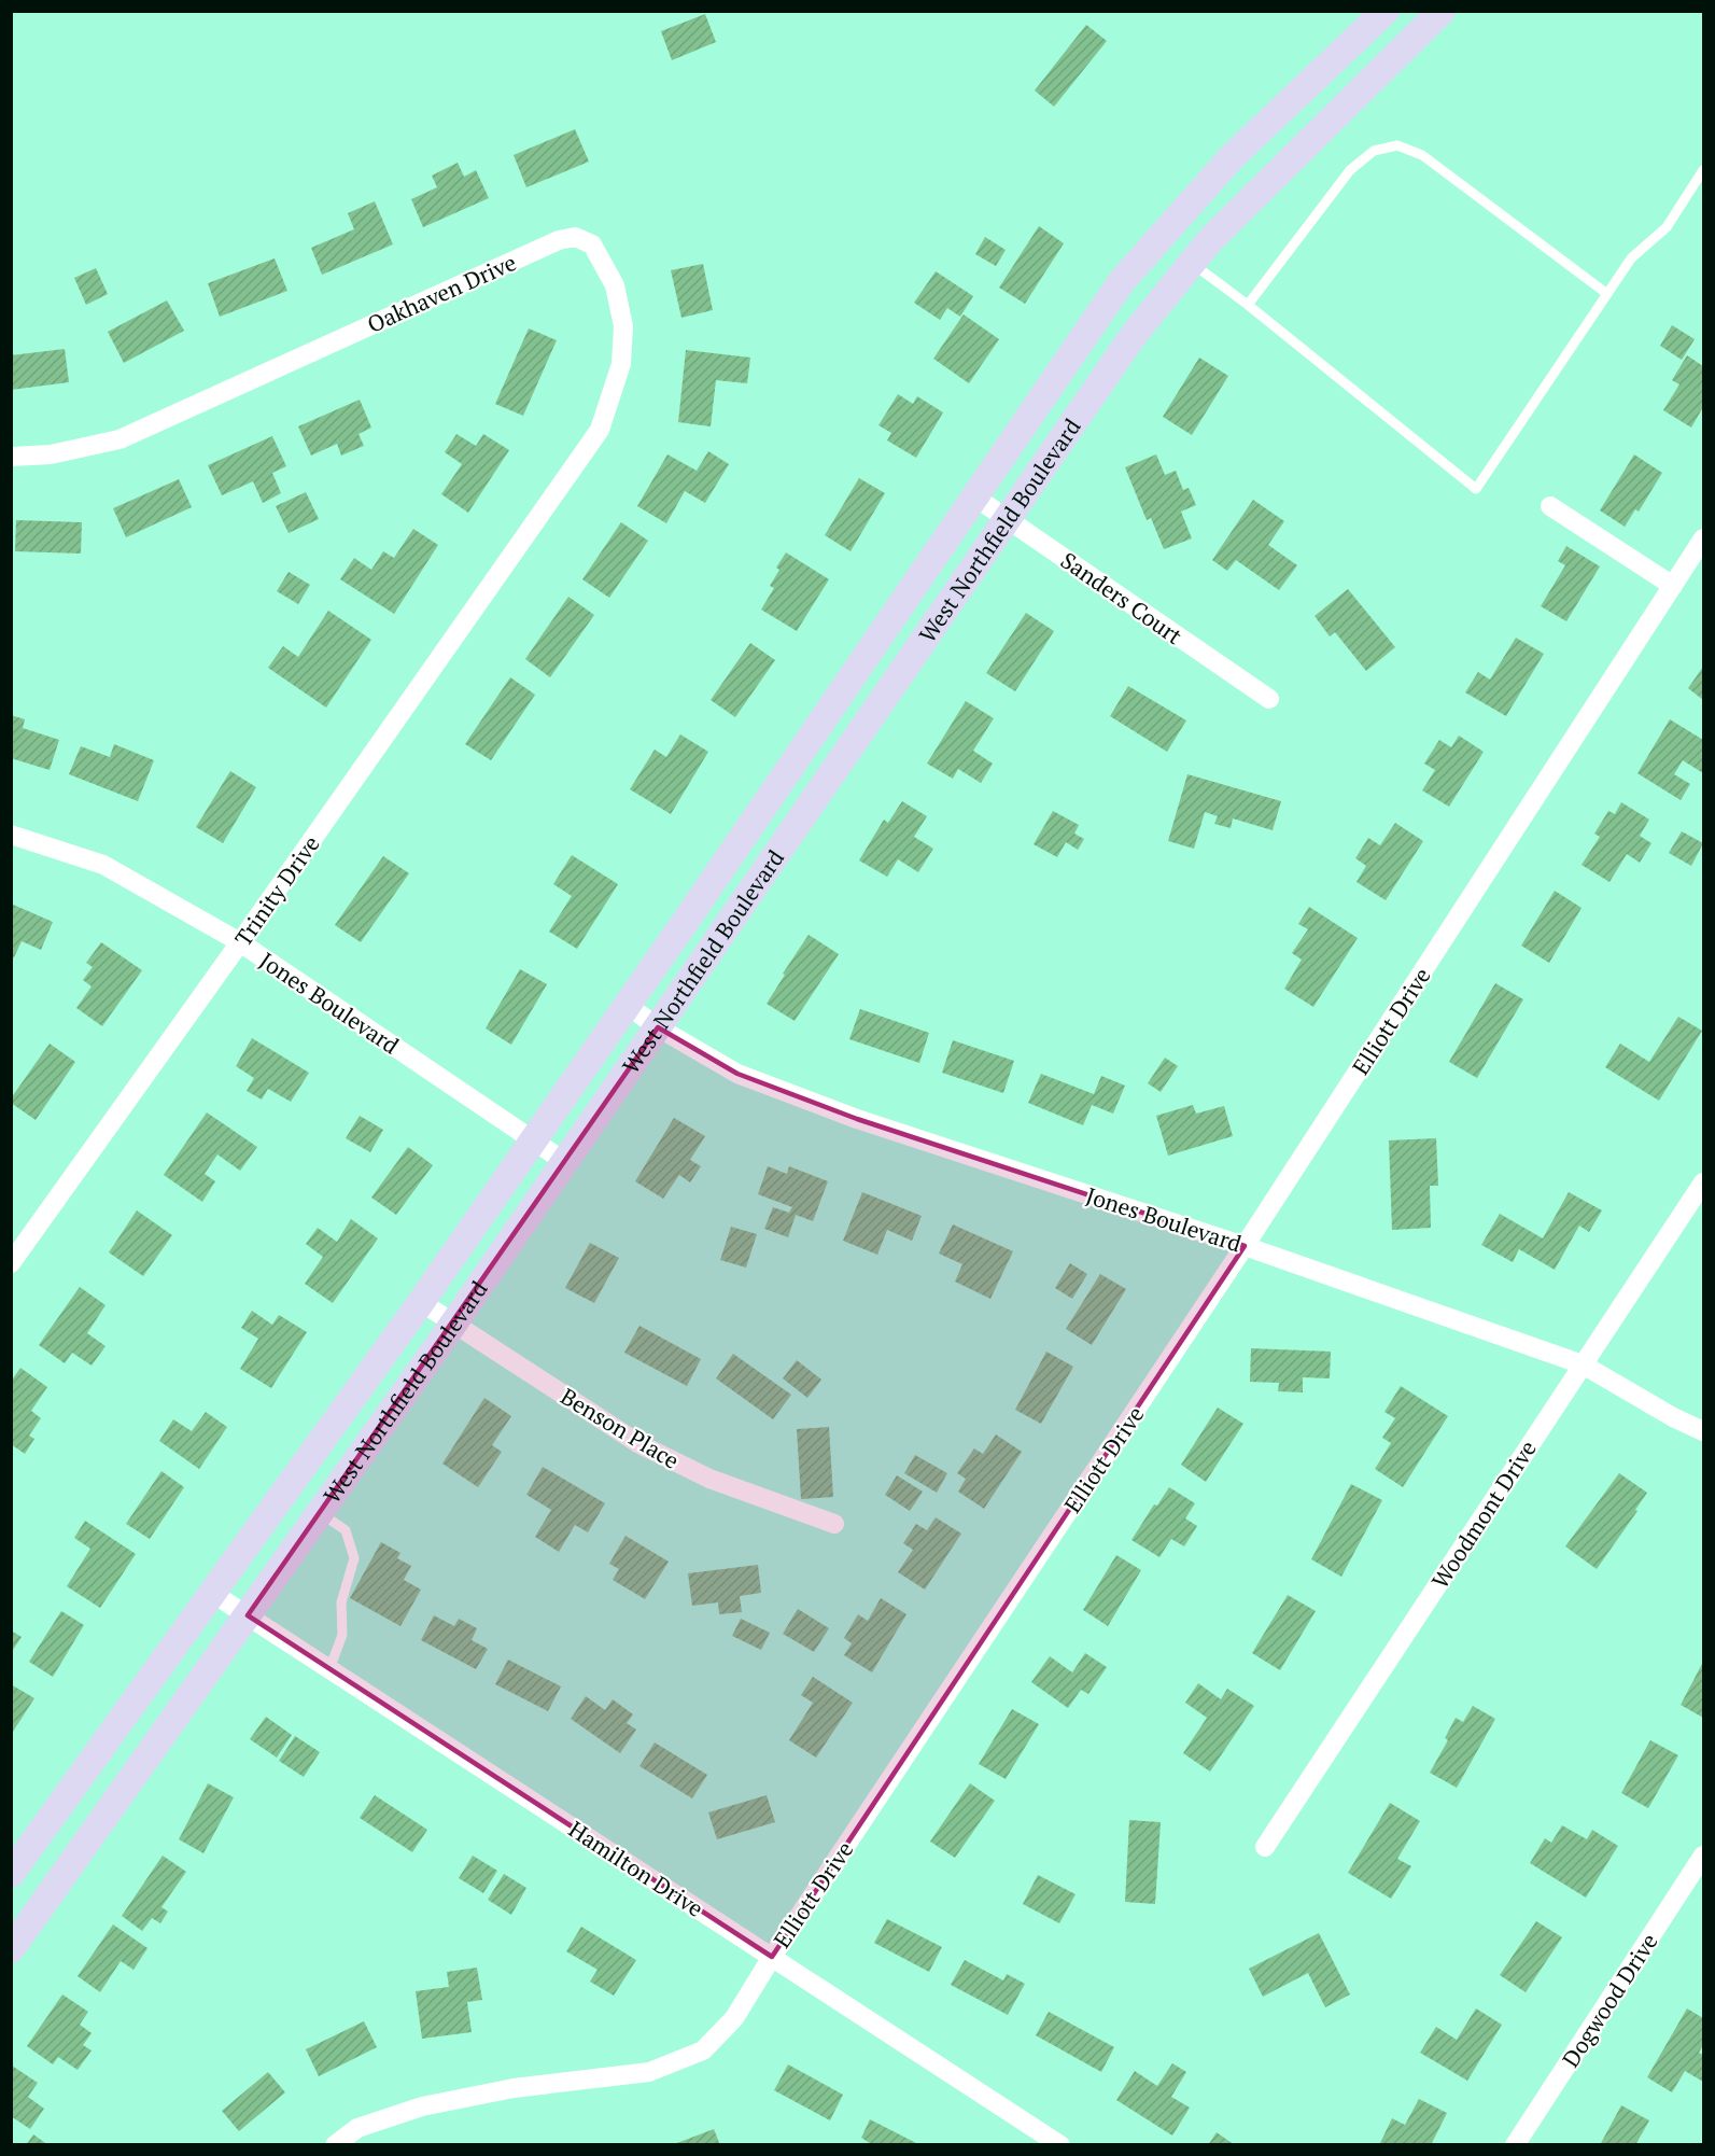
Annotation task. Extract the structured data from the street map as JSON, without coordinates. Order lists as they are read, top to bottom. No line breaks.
{"streets":{"main road":["West Northfield Boulevard"],"street":["Oakhaven Drive","Sanders Court","Trinity Drive","Jones Boulevard","Elliott Drive","Benson Place","Woodmont Drive","Hamilton Drive","Dogwood Drive"]},"crossings":[["Oakhaven Drive","Trinity Drive"],["West Northfield Boulevard","Sanders Court"],["West Northfield Boulevard","Jones Boulevard"],["West Northfield Boulevard","Benson Place"],["West Northfield Boulevard","Hamilton Drive"],["Trinity Drive","Jones Boulevard"],["Jones Boulevard","Elliott Drive"],["Jones Boulevard","Woodmont Drive"],["Elliott Drive","Hamilton Drive"]]}
